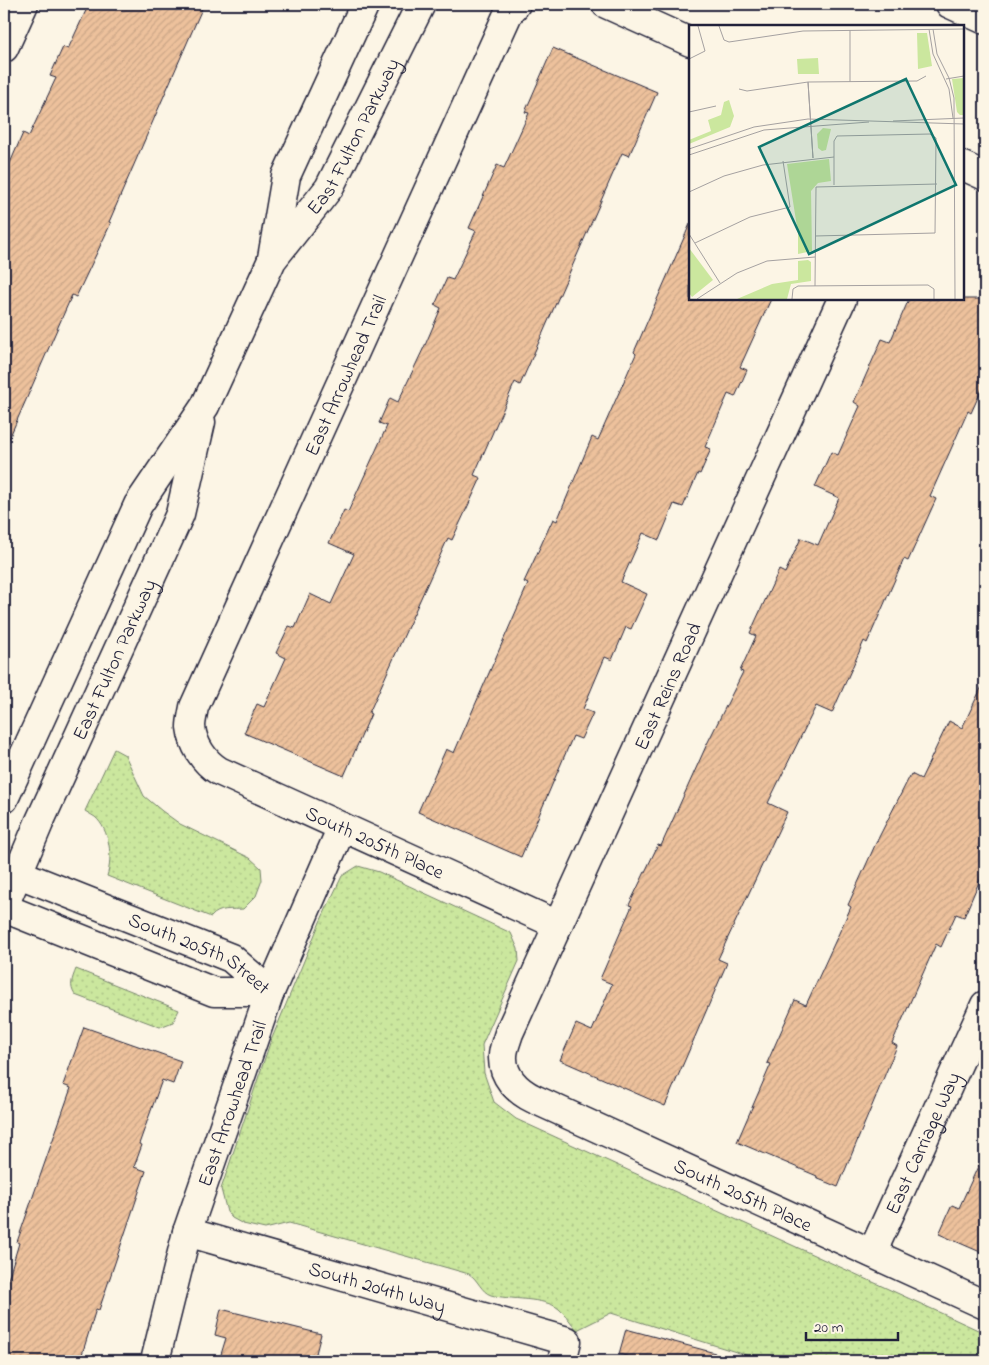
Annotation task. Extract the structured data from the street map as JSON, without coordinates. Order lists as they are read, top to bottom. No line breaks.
{"streets":{"street":["East Fulton Parkway","East Arrowhead Trail","East Reins Road","South 205th Place","South 205th Street","East Carriage Way","South 204th Way"]},"crossings":[["East Fulton Parkway","South 205th Street"],["East Arrowhead Trail","South 205th Place"],["East Arrowhead Trail","South 205th Street"],["East Arrowhead Trail","South 204th Way"],["East Reins Road","South 205th Place"],["South 205th Place","East Carriage Way"]],"scale_bar":"20 m"}
